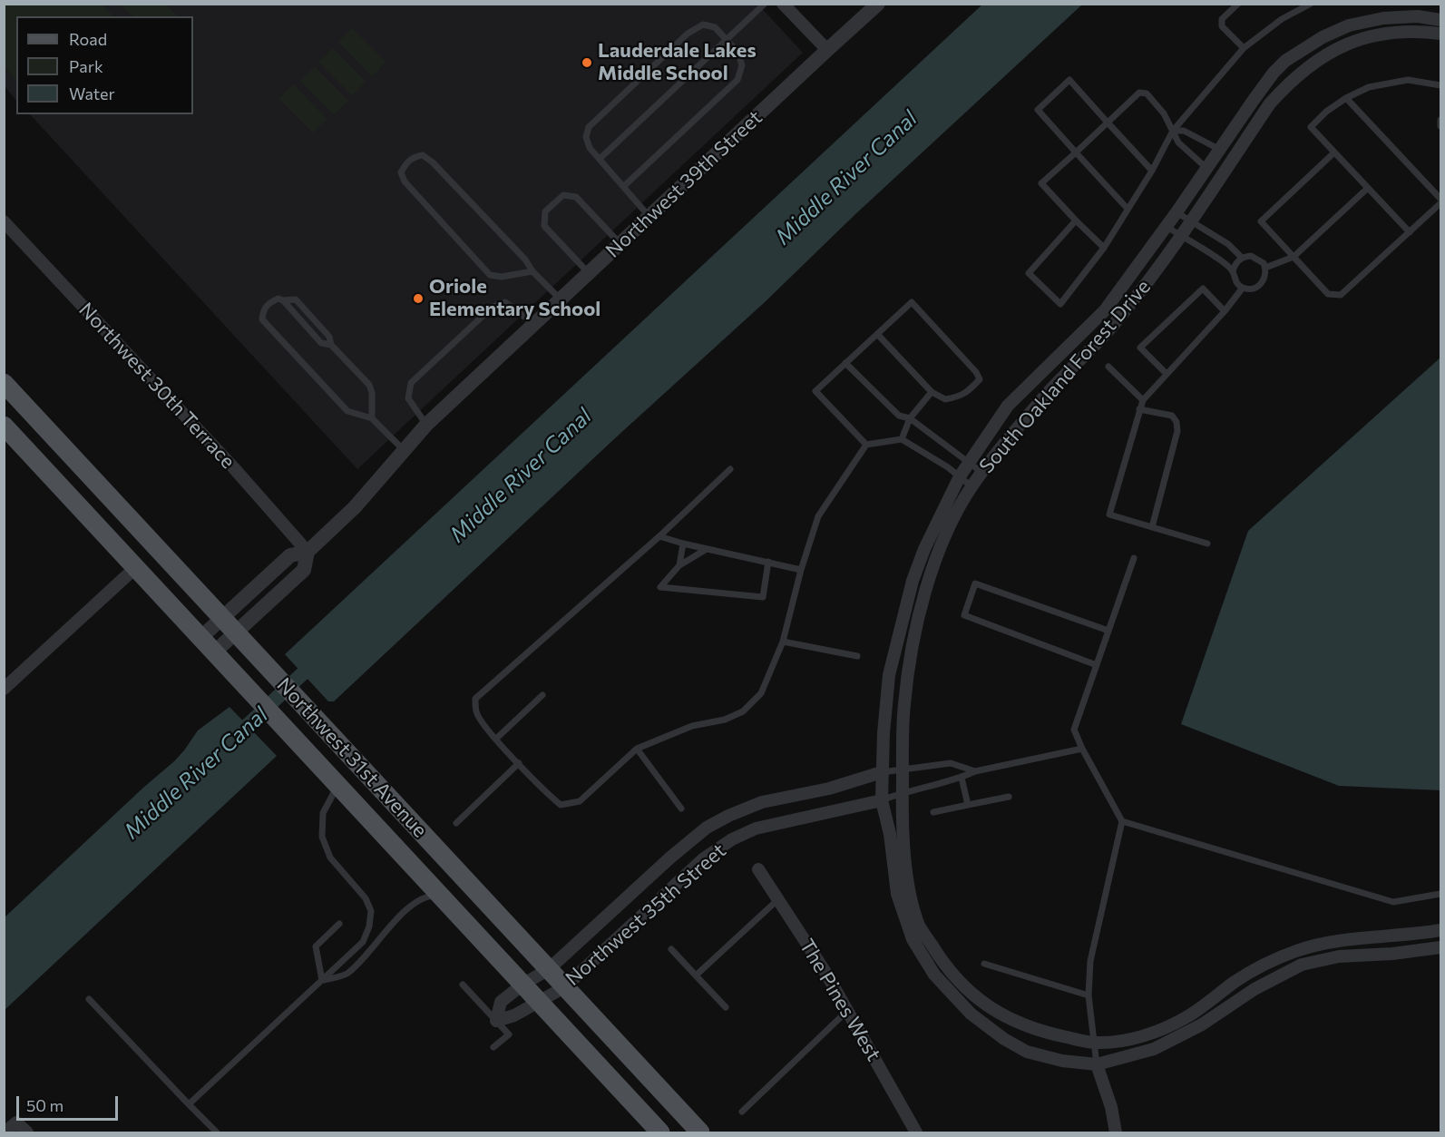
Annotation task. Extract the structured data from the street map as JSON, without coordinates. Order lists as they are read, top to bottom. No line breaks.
{"streets":{"main road":["Northwest 31st Avenue"],"street":["Northwest 39th Street","South Oakland Forest Drive","Northwest 30th Terrace","Northwest 35th Street","The Pines West"]},"crossings":[["Northwest 39th Street","Northwest 30th Terrace"],["Northwest 39th Street","Northwest 31st Avenue"],["Northwest 31st Avenue","Northwest 35th Street"]],"water":["Middle River Canal"],"places":["Lauderdale Lakes Middle School","Oriole Elementary School"],"legend":["Road","Park","Water"],"scale_bar":"50 m"}
